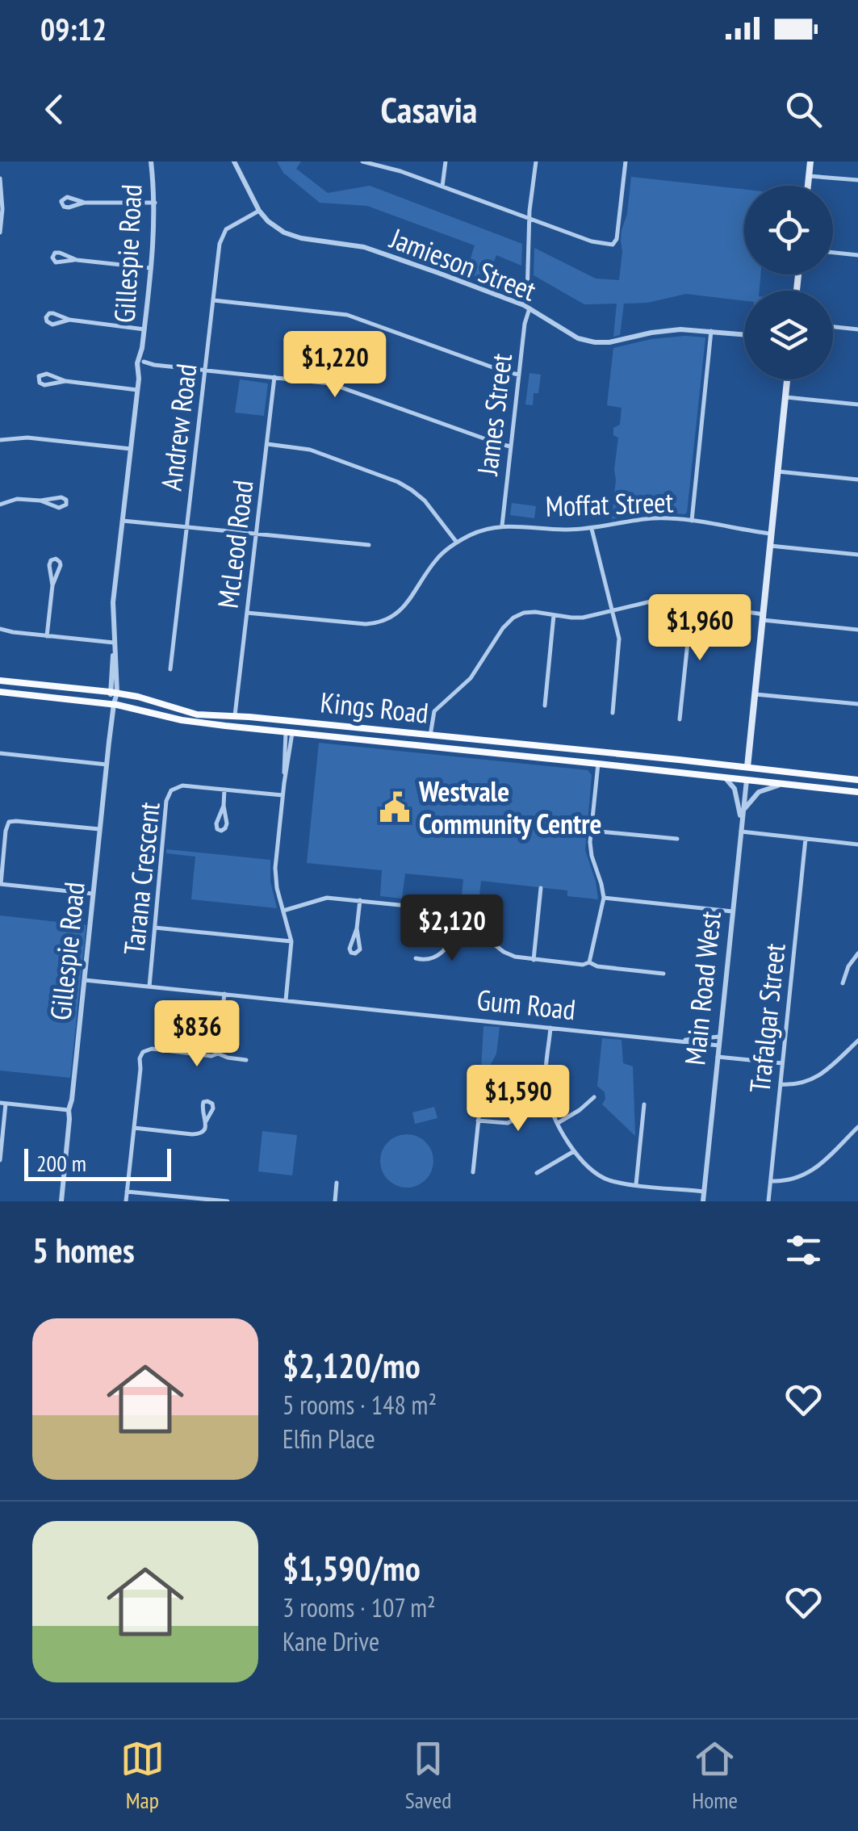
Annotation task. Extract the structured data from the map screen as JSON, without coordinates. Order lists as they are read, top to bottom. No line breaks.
{"streets":{"main road":["Kings Road"],"street":["Gillespie Road","Jamieson Street","James Street","Andrew Road","Moffat Street","McLeod Road","Tarana Crescent","Main Road West","Gum Road","Trafalgar Street"]},"crossings":[["Gillespie Road","Kings Road"],["Gillespie Road","Gum Road"],["Jamieson Street","James Street"],["Jamieson Street","Andrew Road"],["James Street","Moffat Street"],["Moffat Street","McLeod Road"],["McLeod Road","Kings Road"],["Kings Road","Main Road West"],["Tarana Crescent","Gum Road"],["Main Road West","Gum Road"]],"places":{"public building":["Westvale Community Centre"]},"scale_bar":"200 m","page":{"status":"09:12","header":"Casavia","price":["$1,220","$1,960","$2,120","$836","$1,590"],"scale":"200 m","heading":"5 homes","list":[{"name":"$2,120/mo","note":"5 rooms · 148 m² · Elfin Place"},{"name":"$1,590/mo","note":"3 rooms · 107 m² · Kane Drive"}],"tabs":["Map","Saved","Home"]}}
